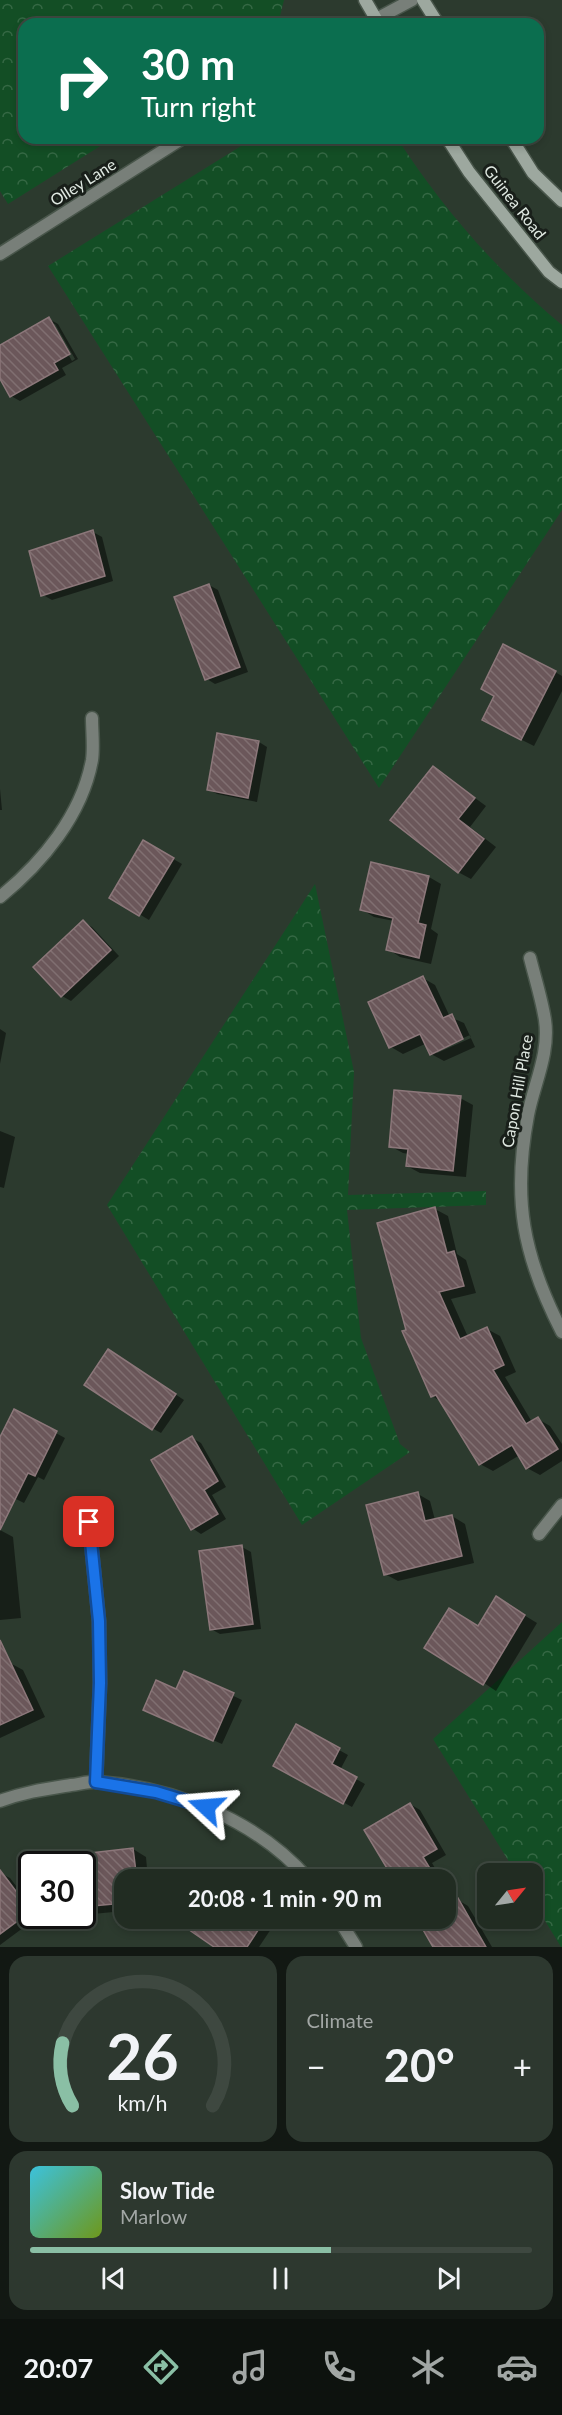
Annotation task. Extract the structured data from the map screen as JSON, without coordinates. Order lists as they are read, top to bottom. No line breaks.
{"streets":{"main road":["Guinea Road"],"street":["Olley Lane","Capon Hill Place"]},"north":"top right","page":{"turn":["30 m","Turn right"],"limit":"30","trip":"20:08 · 1 min · 90 m","tile":"Climate","heat":["−","20°","+"],"song":["Slow Tide","Marlow"],"tabs":"20:07","gauge":["26","km/h"]}}
